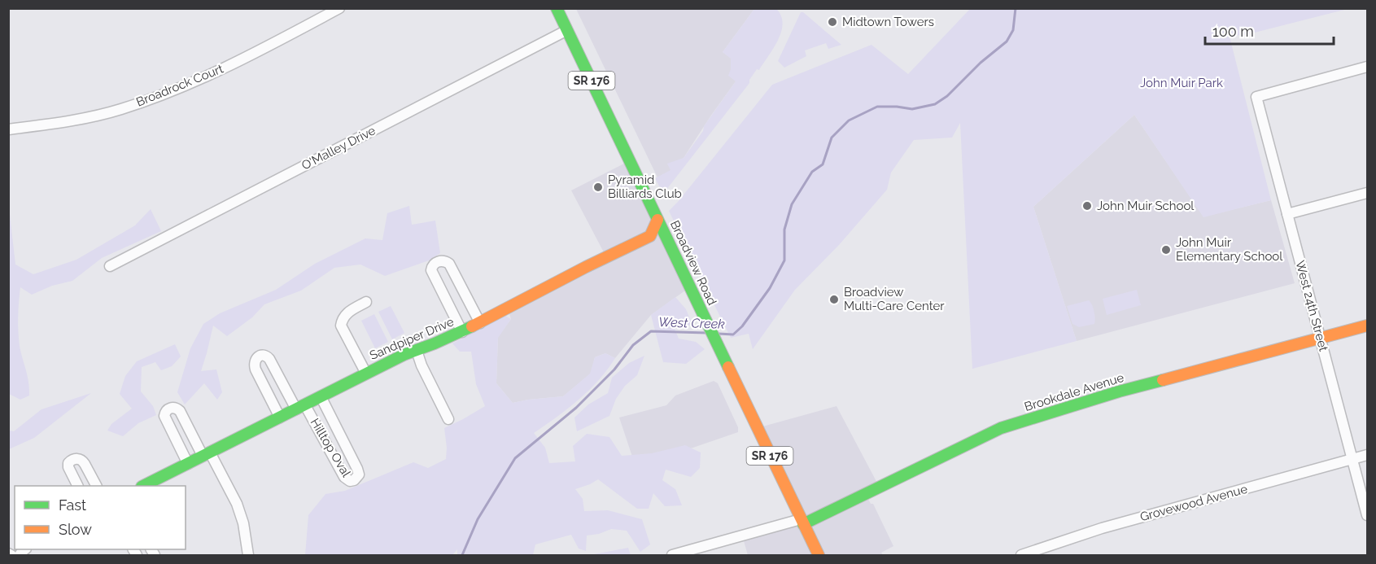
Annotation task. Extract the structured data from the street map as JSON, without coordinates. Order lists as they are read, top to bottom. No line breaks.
{"streets":{"street":["SR 176","Broadrock Court","O'Malley Drive","Broadview Road","West 24th Street","Sandpiper Drive","Brookdale Avenue","Hilltop Oval","Grovewood Avenue"]},"crossings":[["O'Malley Drive","Broadview Road"],["Broadview Road","Sandpiper Drive"],["Broadview Road","Brookdale Avenue"],["West 24th Street","Brookdale Avenue"],["West 24th Street","Grovewood Avenue"],["Sandpiper Drive","Hilltop Oval"]],"water":["West Creek"],"parks":["John Muir Park"],"places":["Midtown Towers","Pyramid Billiards Club","John Muir School","John Muir Elementary School","Broadview Multi-Care Center"],"legend":["Fast","Slow"],"scale_bar":"100 m"}
